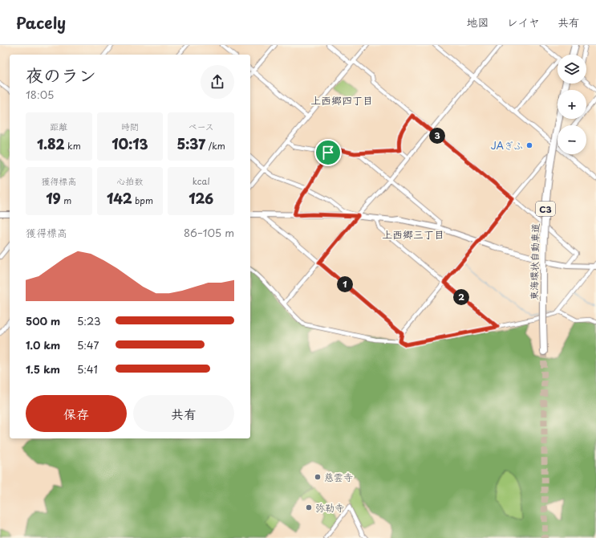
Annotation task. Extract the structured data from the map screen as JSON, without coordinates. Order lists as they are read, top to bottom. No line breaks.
{"streets":{"highway":["C3","東海環状自動車道"]},"districts":["上西郷四丁目","上西郷三丁目"],"places":["JAぎふ","慈雲寺","弥勒寺"],"page":{"header":"Pacely","nav":["地図","レイヤ","共有"],"map_buttons":["+","−"],"heading":["夜のラン","18:05"],"stats":[["距離","1.82 km"],["時間","10:13"],["ペース","5:37 /km"],["獲得標高","19 m"],["心拍数","142 bpm"],["kcal","126"]],"pins":["3","1","2"],"chart":["獲得標高","86–105 m"],"list":[{"name":"500 m","note":"5:23"},{"name":"1.0 km","note":"5:47"},{"name":"1.5 km","note":"5:41"}],"buttons":["保存","共有"]}}
